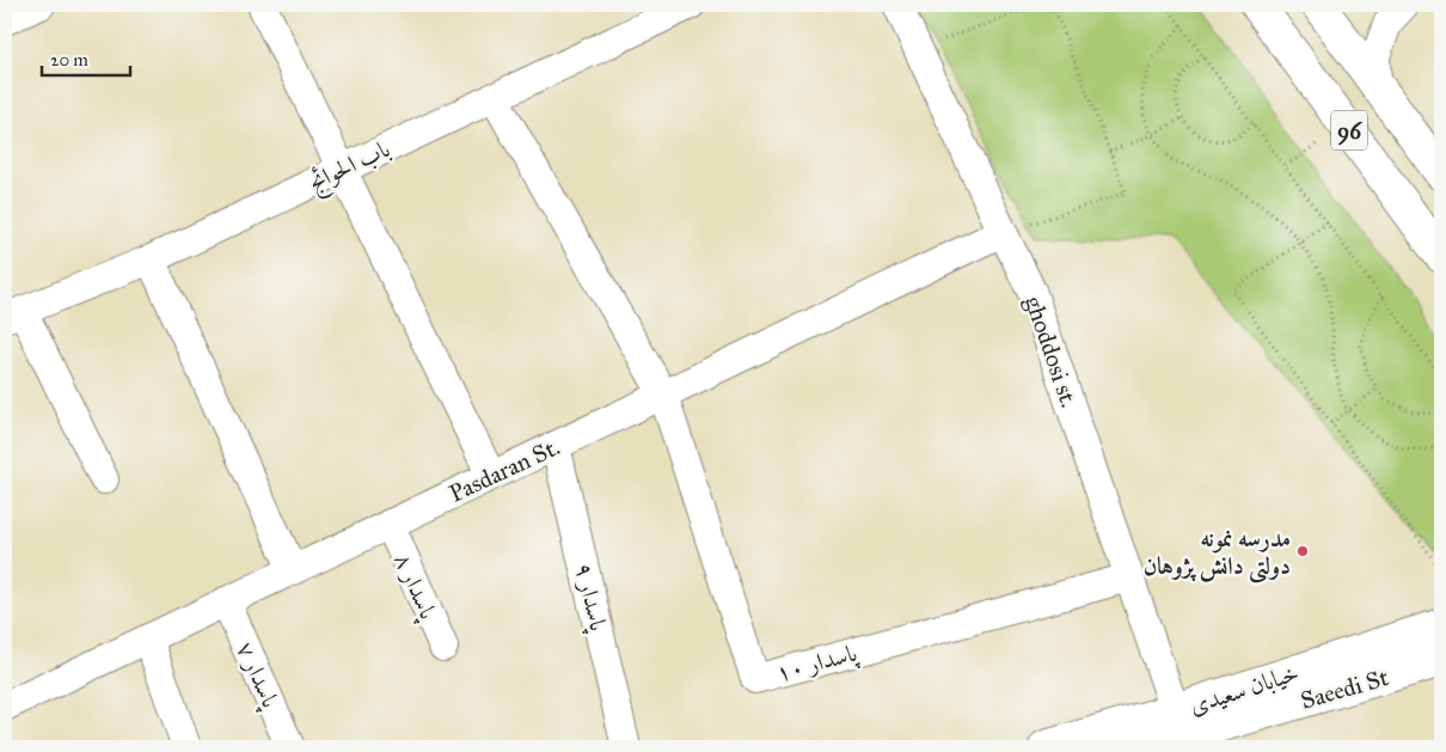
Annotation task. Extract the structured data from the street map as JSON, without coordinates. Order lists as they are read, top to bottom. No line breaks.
{"streets":{"main road":["96","خیابان سعیدی","Saeedi St"],"street":["باب الحوائج","ghoddosi st.","Pasdaran St.","پاسدار ۸","پاسدار ۹","پاسدار ۱۰","پاسدار ۷"]},"crossings":[["ghoddosi st.","Pasdaran St."],["ghoddosi st.","پاسدار ۱۰"],["ghoddosi st.","خیابان سعیدی"],["ghoddosi st.","Saeedi St"],["Pasdaran St.","پاسدار ۸"],["Pasdaran St.","پاسدار ۹"],["Pasdaran St.","پاسدار ۱۰"],["Pasdaran St.","پاسدار ۷"],["خیابان سعیدی","Saeedi St"]],"places":["مدرسه نمونه دولتی دانش پژوهان"],"scale_bar":"20 m"}
